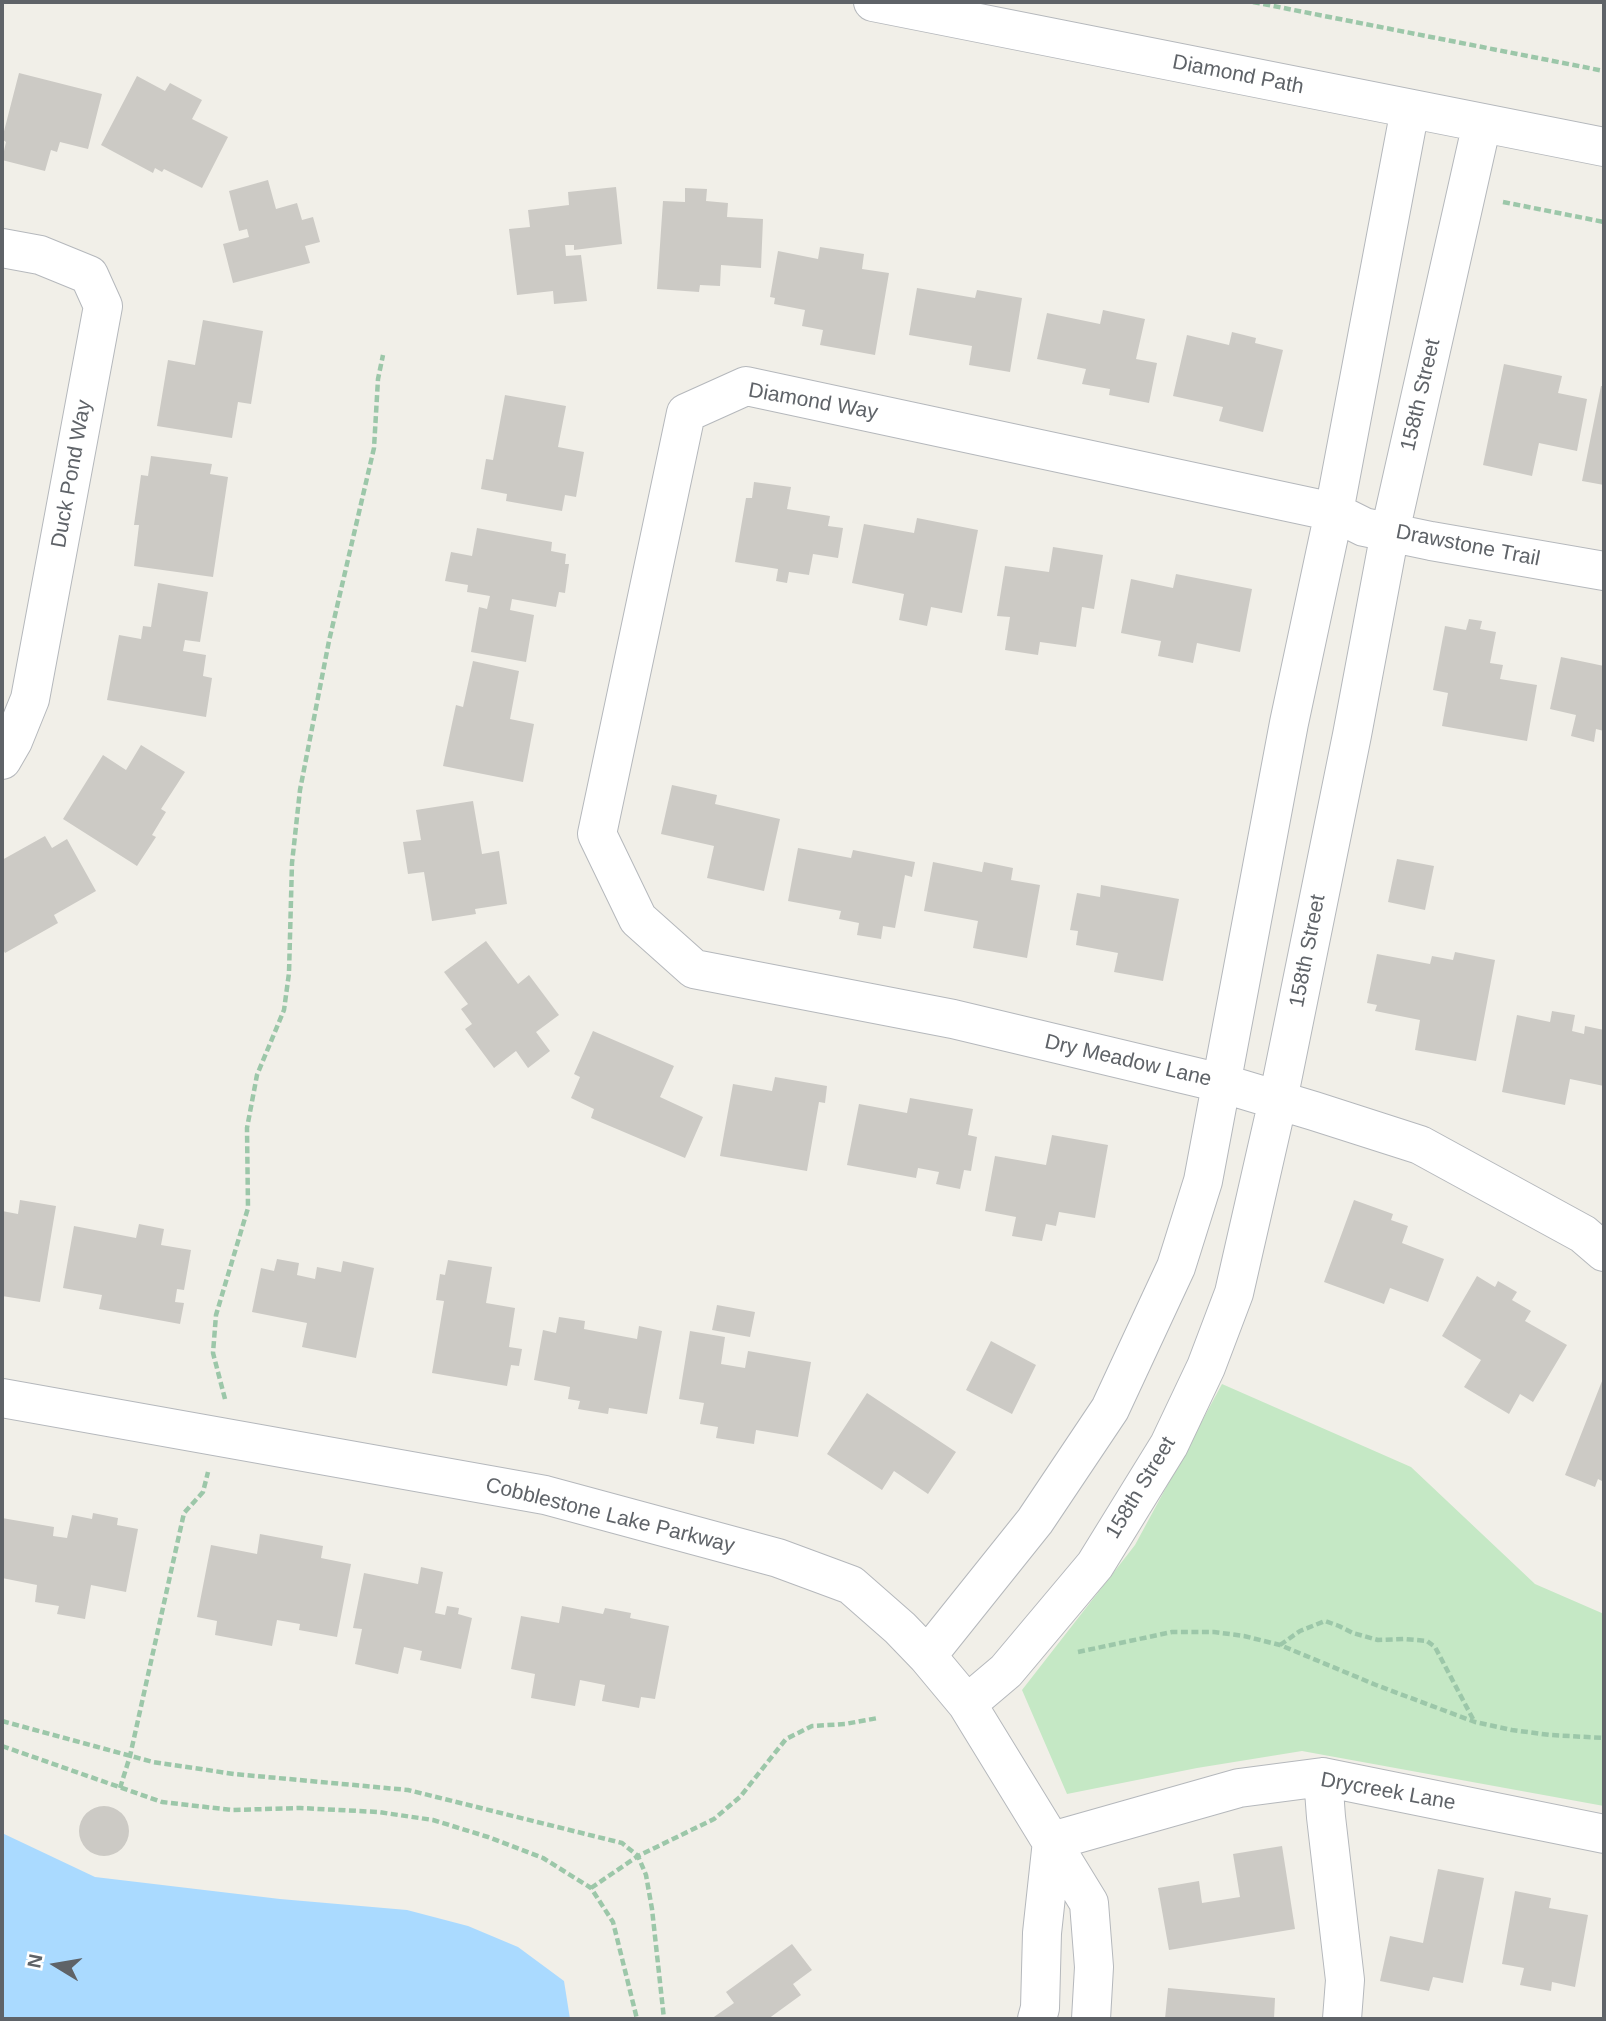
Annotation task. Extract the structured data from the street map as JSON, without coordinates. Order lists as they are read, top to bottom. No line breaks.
{"streets":{"street":["Diamond Path","158th Street","Diamond Way","Duck Pond Way","Drawstone Trail","Dry Meadow Lane","Cobblestone Lake Parkway","Drycreek Lane"]},"crossings":[["Diamond Path","158th Street"],["158th Street","Drawstone Trail"],["158th Street","Dry Meadow Lane"],["158th Street","Cobblestone Lake Parkway"],["Diamond Way","Drawstone Trail"],["Diamond Way","Dry Meadow Lane"],["Cobblestone Lake Parkway","Drycreek Lane"]],"north":"left"}
